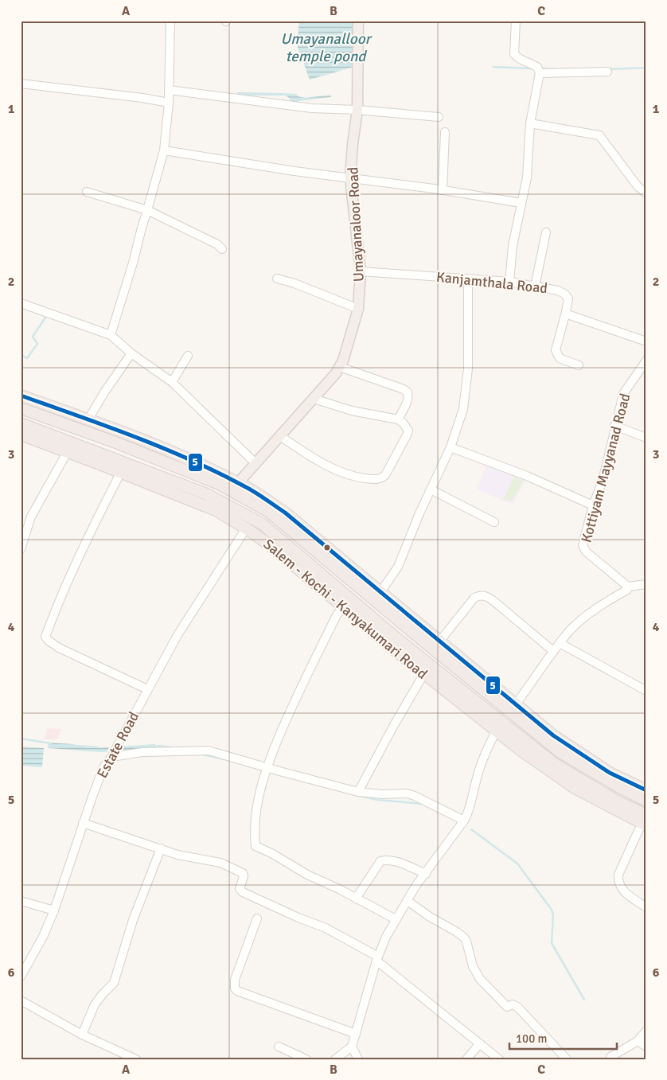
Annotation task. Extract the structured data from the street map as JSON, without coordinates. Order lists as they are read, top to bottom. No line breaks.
{"streets":{"highway":["Salem - Kochi - Kanyakumari Road"],"main road":["Umayanaloor Road"],"street":["Kanjamthala Road","Kottiyam Mayyanad Road","Estate Road"]},"crossings":[["Umayanaloor Road","Kanjamthala Road"],["Salem - Kochi - Kanyakumari Road","Estate Road"]],"water":["Umayanalloor temple pond"],"lines":["transit line 5"],"scale_bar":"100 m","grid":{"columns":["A","B","C"],"rows":["1","2","3","4","5","6"]}}
